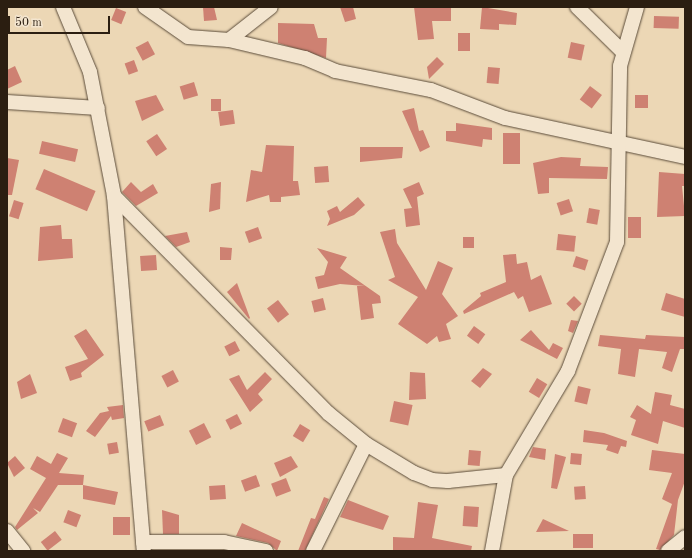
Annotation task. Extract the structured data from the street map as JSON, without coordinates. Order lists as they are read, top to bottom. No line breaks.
{"scale_bar":"50 m"}
